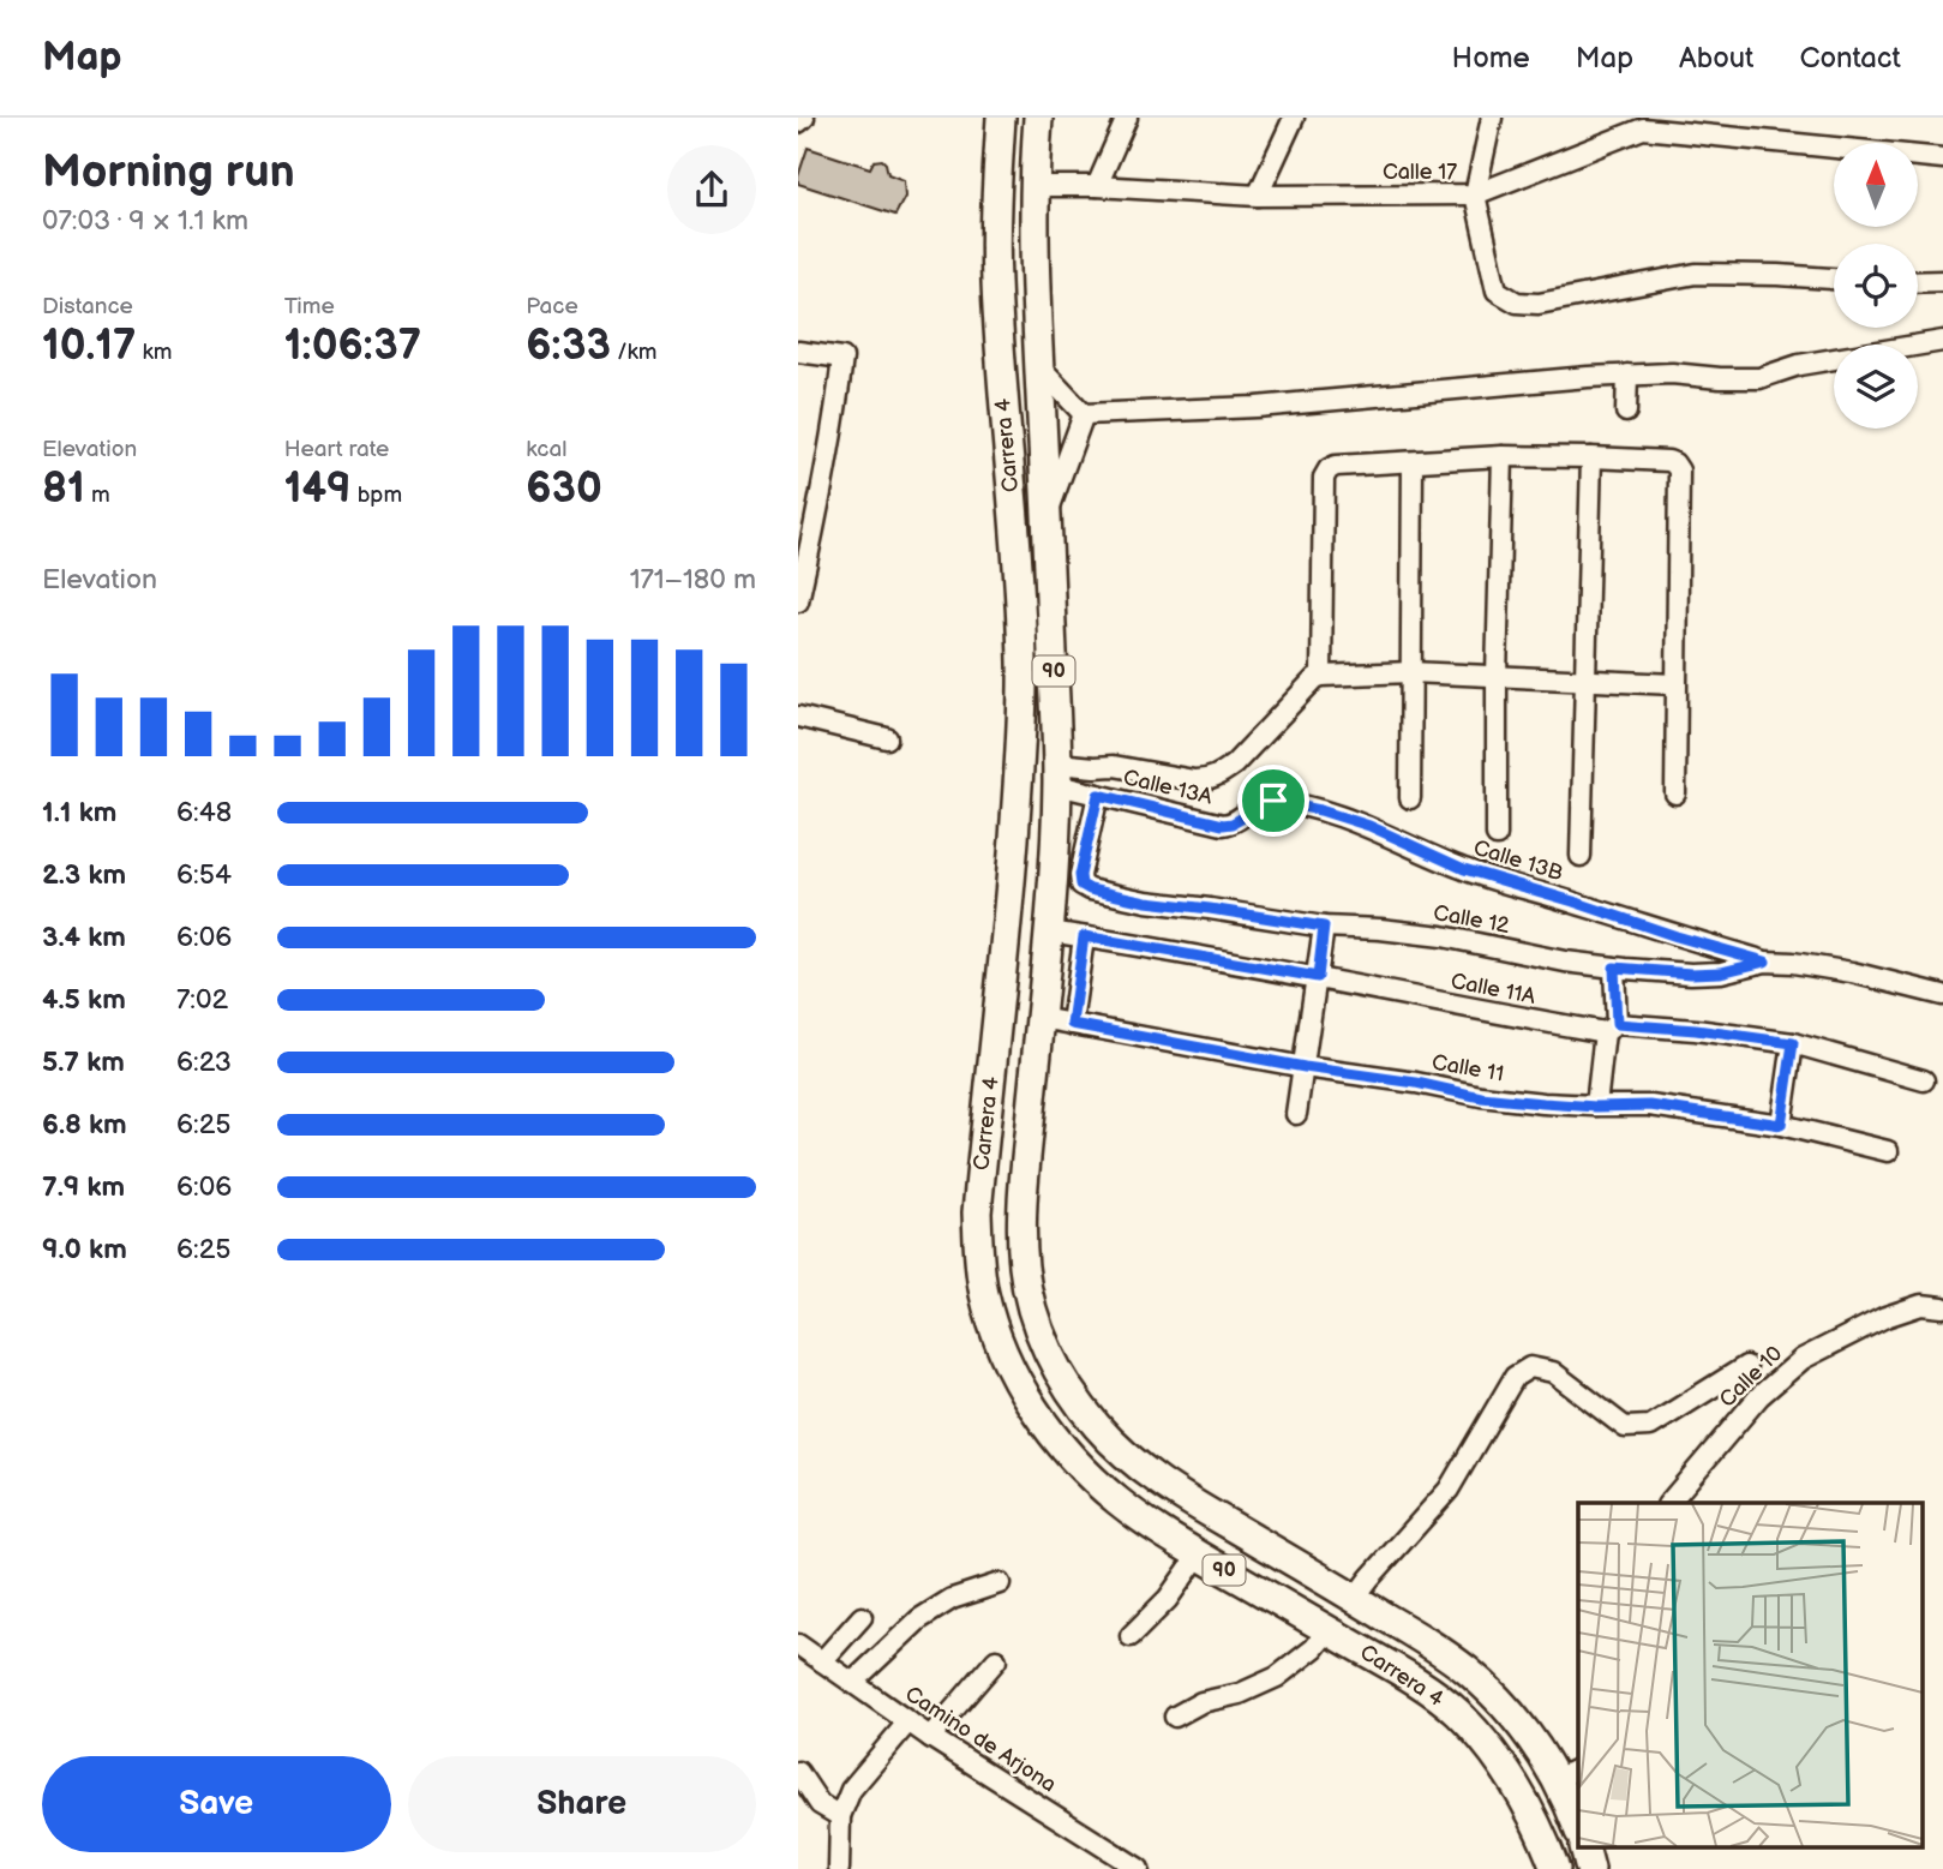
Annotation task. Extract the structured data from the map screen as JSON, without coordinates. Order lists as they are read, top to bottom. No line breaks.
{"streets":{"highway":["Carrera 4","90"],"street":["Calle 17","Calle 13A","Calle 13B","Calle 12","Calle 11A","Calle 11","Calle 10","Camino de Arjona"]},"crossings":[["Calle 17","Carrera 4"],["Carrera 4","Calle 13A"],["Carrera 4","Calle 11A"],["Carrera 4","Calle 11"],["Calle 13A","Calle 13B"],["Calle 13A","Calle 12"],["Calle 13B","Calle 12"]],"north":"top","page":{"header":"Map","nav":["Home","Map","About","Contact"],"heading":["Morning run","07:03 · 9 × 1.1 km"],"stats":[["Distance","10.17 km"],["Time","1:06:37"],["Pace","6:33 /km"],["Elevation","81 m"],["Heart rate","149 bpm"],["kcal","630"]],"chart":["Elevation","171–180 m"],"list":[{"name":"1.1 km","note":"6:48"},{"name":"2.3 km","note":"6:54"},{"name":"3.4 km","note":"6:06"},{"name":"4.5 km","note":"7:02"},{"name":"5.7 km","note":"6:23"},{"name":"6.8 km","note":"6:25"},{"name":"7.9 km","note":"6:06"},{"name":"9.0 km","note":"6:25"}],"buttons":["Save","Share"]}}
